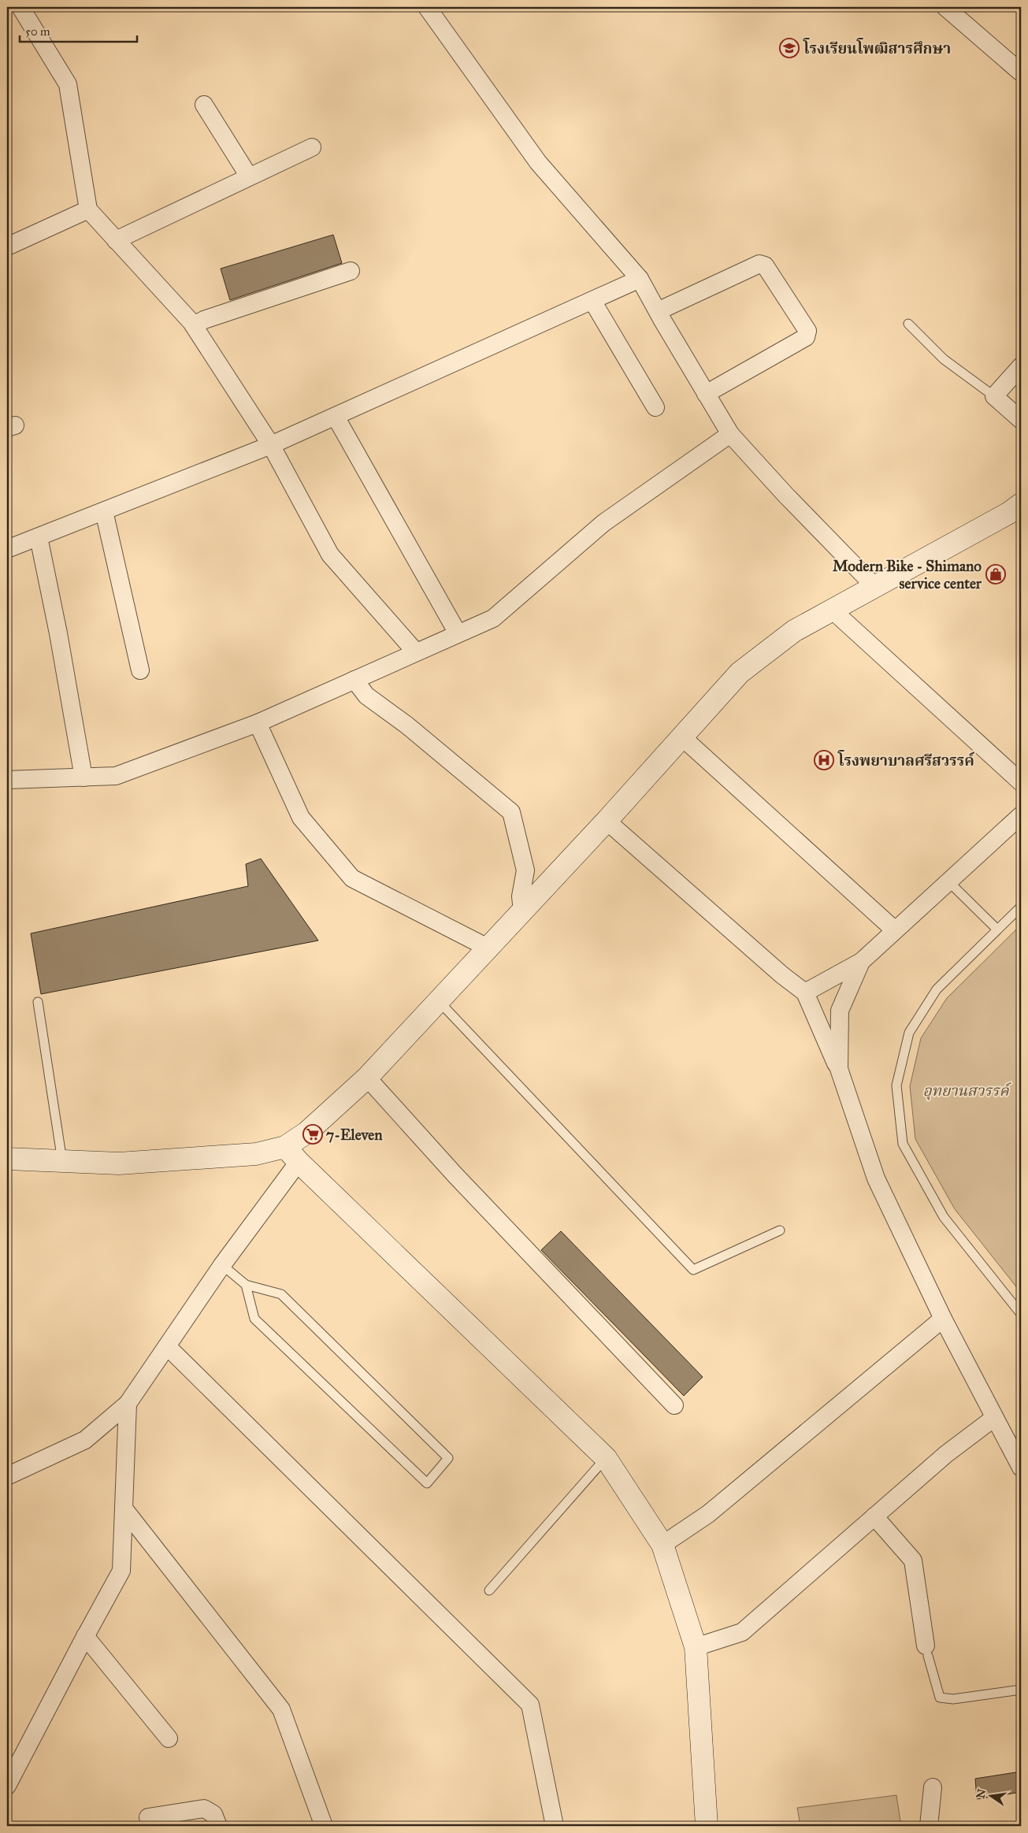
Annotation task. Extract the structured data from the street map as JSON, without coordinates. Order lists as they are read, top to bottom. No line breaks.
{"parks":["อุทยานสวรรค์"],"places":{"school or university":["โรงเรียนโพฒิสารศึกษา"],"shop":["Modern Bike - Shimano service center"],"hospital":["โรงพยาบาลศรีสวรรค์"],"supermarket":["7-Eleven"]},"scale_bar":"50 m","north":"left"}
